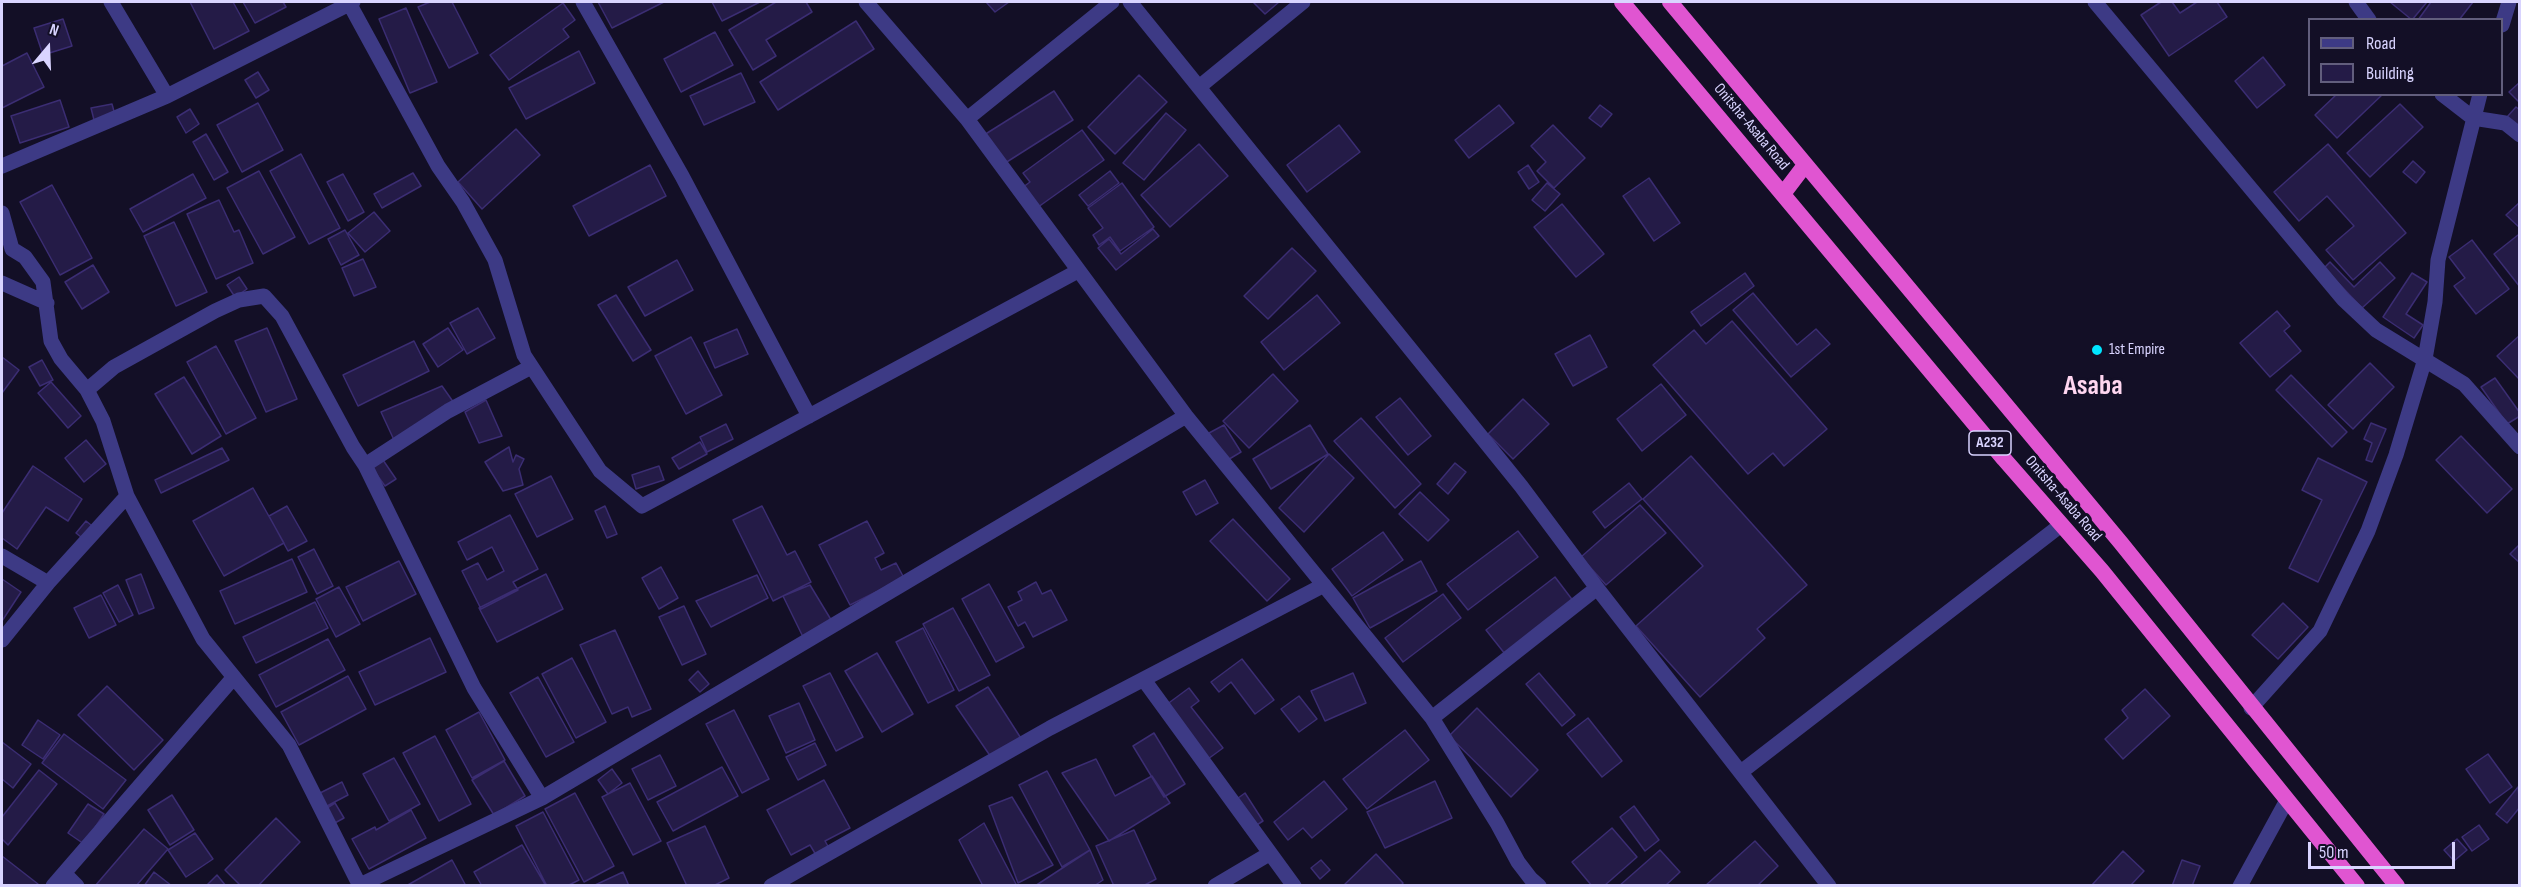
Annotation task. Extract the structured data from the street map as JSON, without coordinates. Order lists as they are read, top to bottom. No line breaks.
{"streets":{"highway":["Onitsha-Asaba Road","A232"]},"districts":["Asaba"],"places":["1st Empire"],"legend":["Road","Building"],"scale_bar":"50 m","north":"top"}
